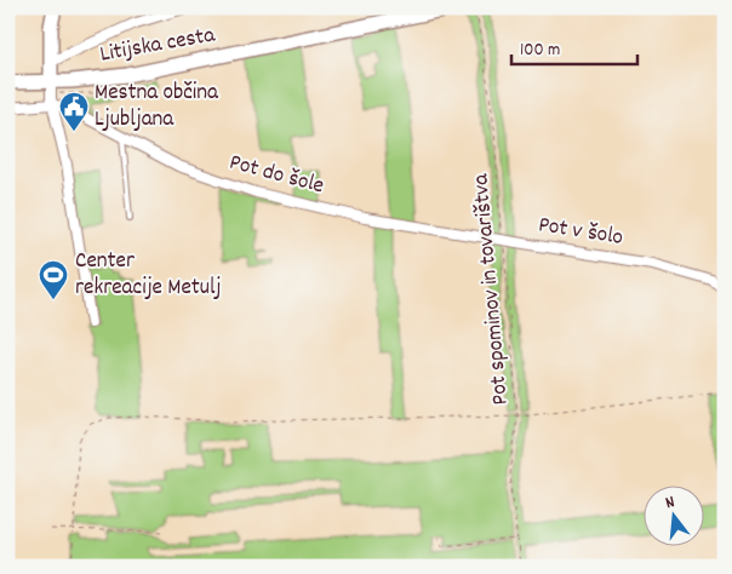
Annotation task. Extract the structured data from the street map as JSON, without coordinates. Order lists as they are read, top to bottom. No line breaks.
{"streets":{"main road":["Litijska cesta"],"street":["Pot do šole","Pot v šolo"],"path":["Pot spominov in tovarištva"]},"crossings":[["Pot do šole","Pot v šolo"],["Pot v šolo","Pot spominov in tovarištva"]],"places":{"public building":["Mestna občina Ljubljana"],"sports":["Center rekreacije Metulj"]},"scale_bar":"100 m","north":"top"}
